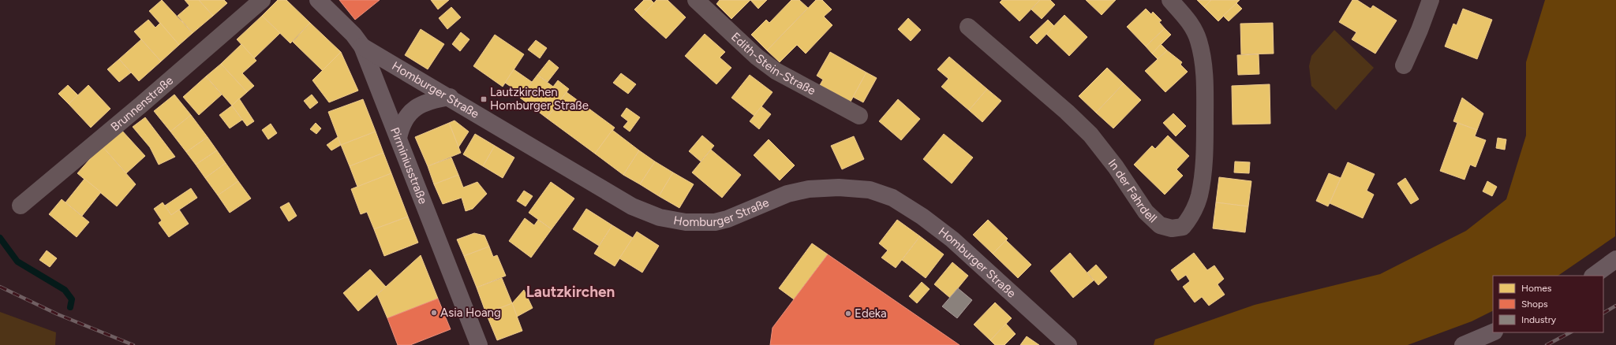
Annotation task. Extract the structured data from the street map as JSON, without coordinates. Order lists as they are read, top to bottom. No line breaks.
{"streets":{"main road":["Homburger Straße","Pirminiusstraße"],"street":["Edith-Stein-Straße","Brunnenstraße","In der Fahrdell"]},"crossings":[["Homburger Straße","Pirminiusstraße"]],"districts":["Lautzkirchen"],"places":{"transit":["Lautzkirchen Homburger Straße"],"other":["Asia Hoang","Edeka"]},"legend":["Homes","Shops","Industry"]}
